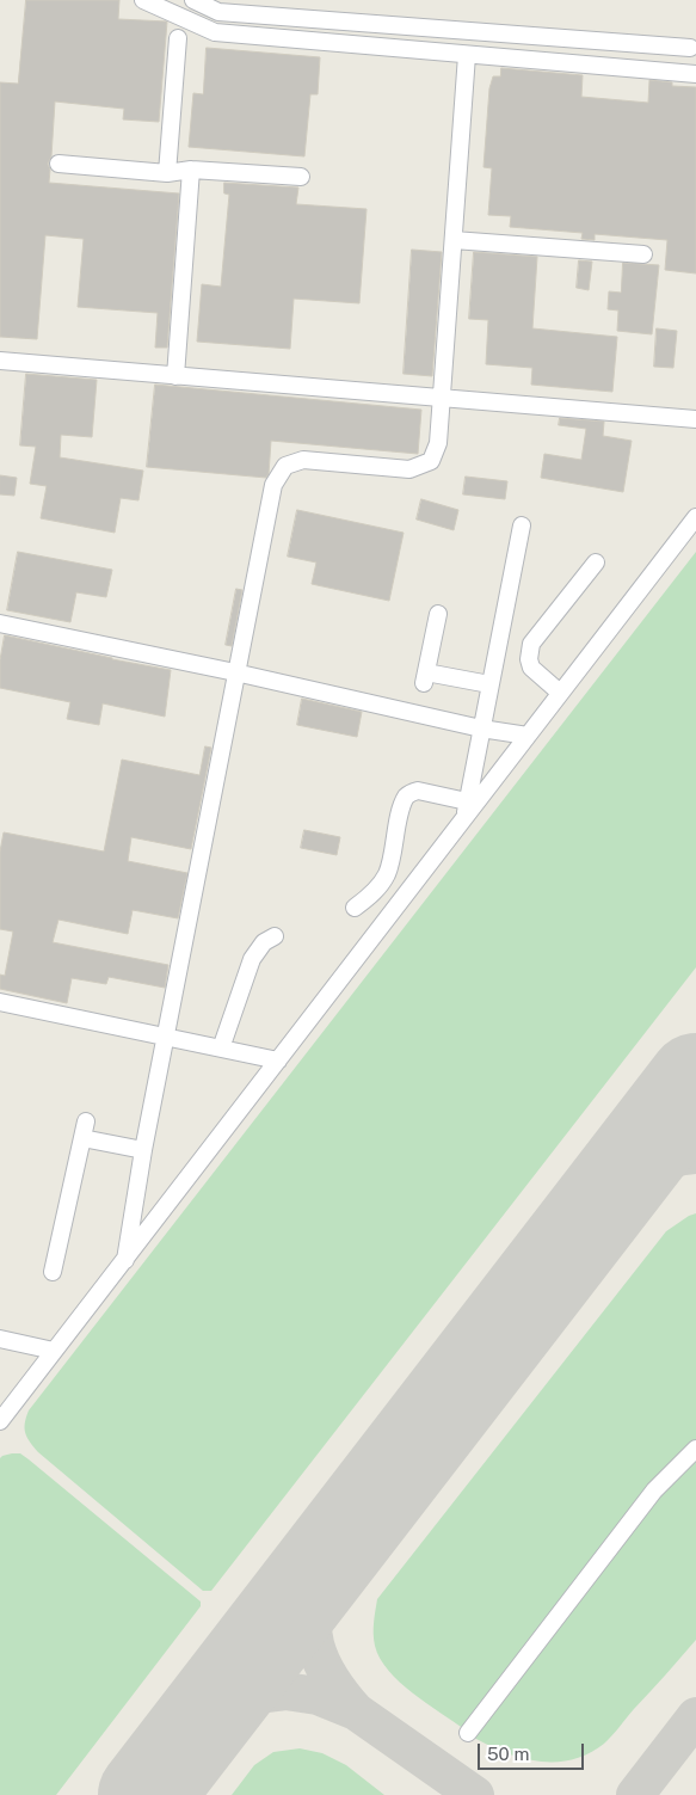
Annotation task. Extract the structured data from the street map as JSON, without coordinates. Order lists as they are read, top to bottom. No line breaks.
{"scale_bar":"50 m"}
